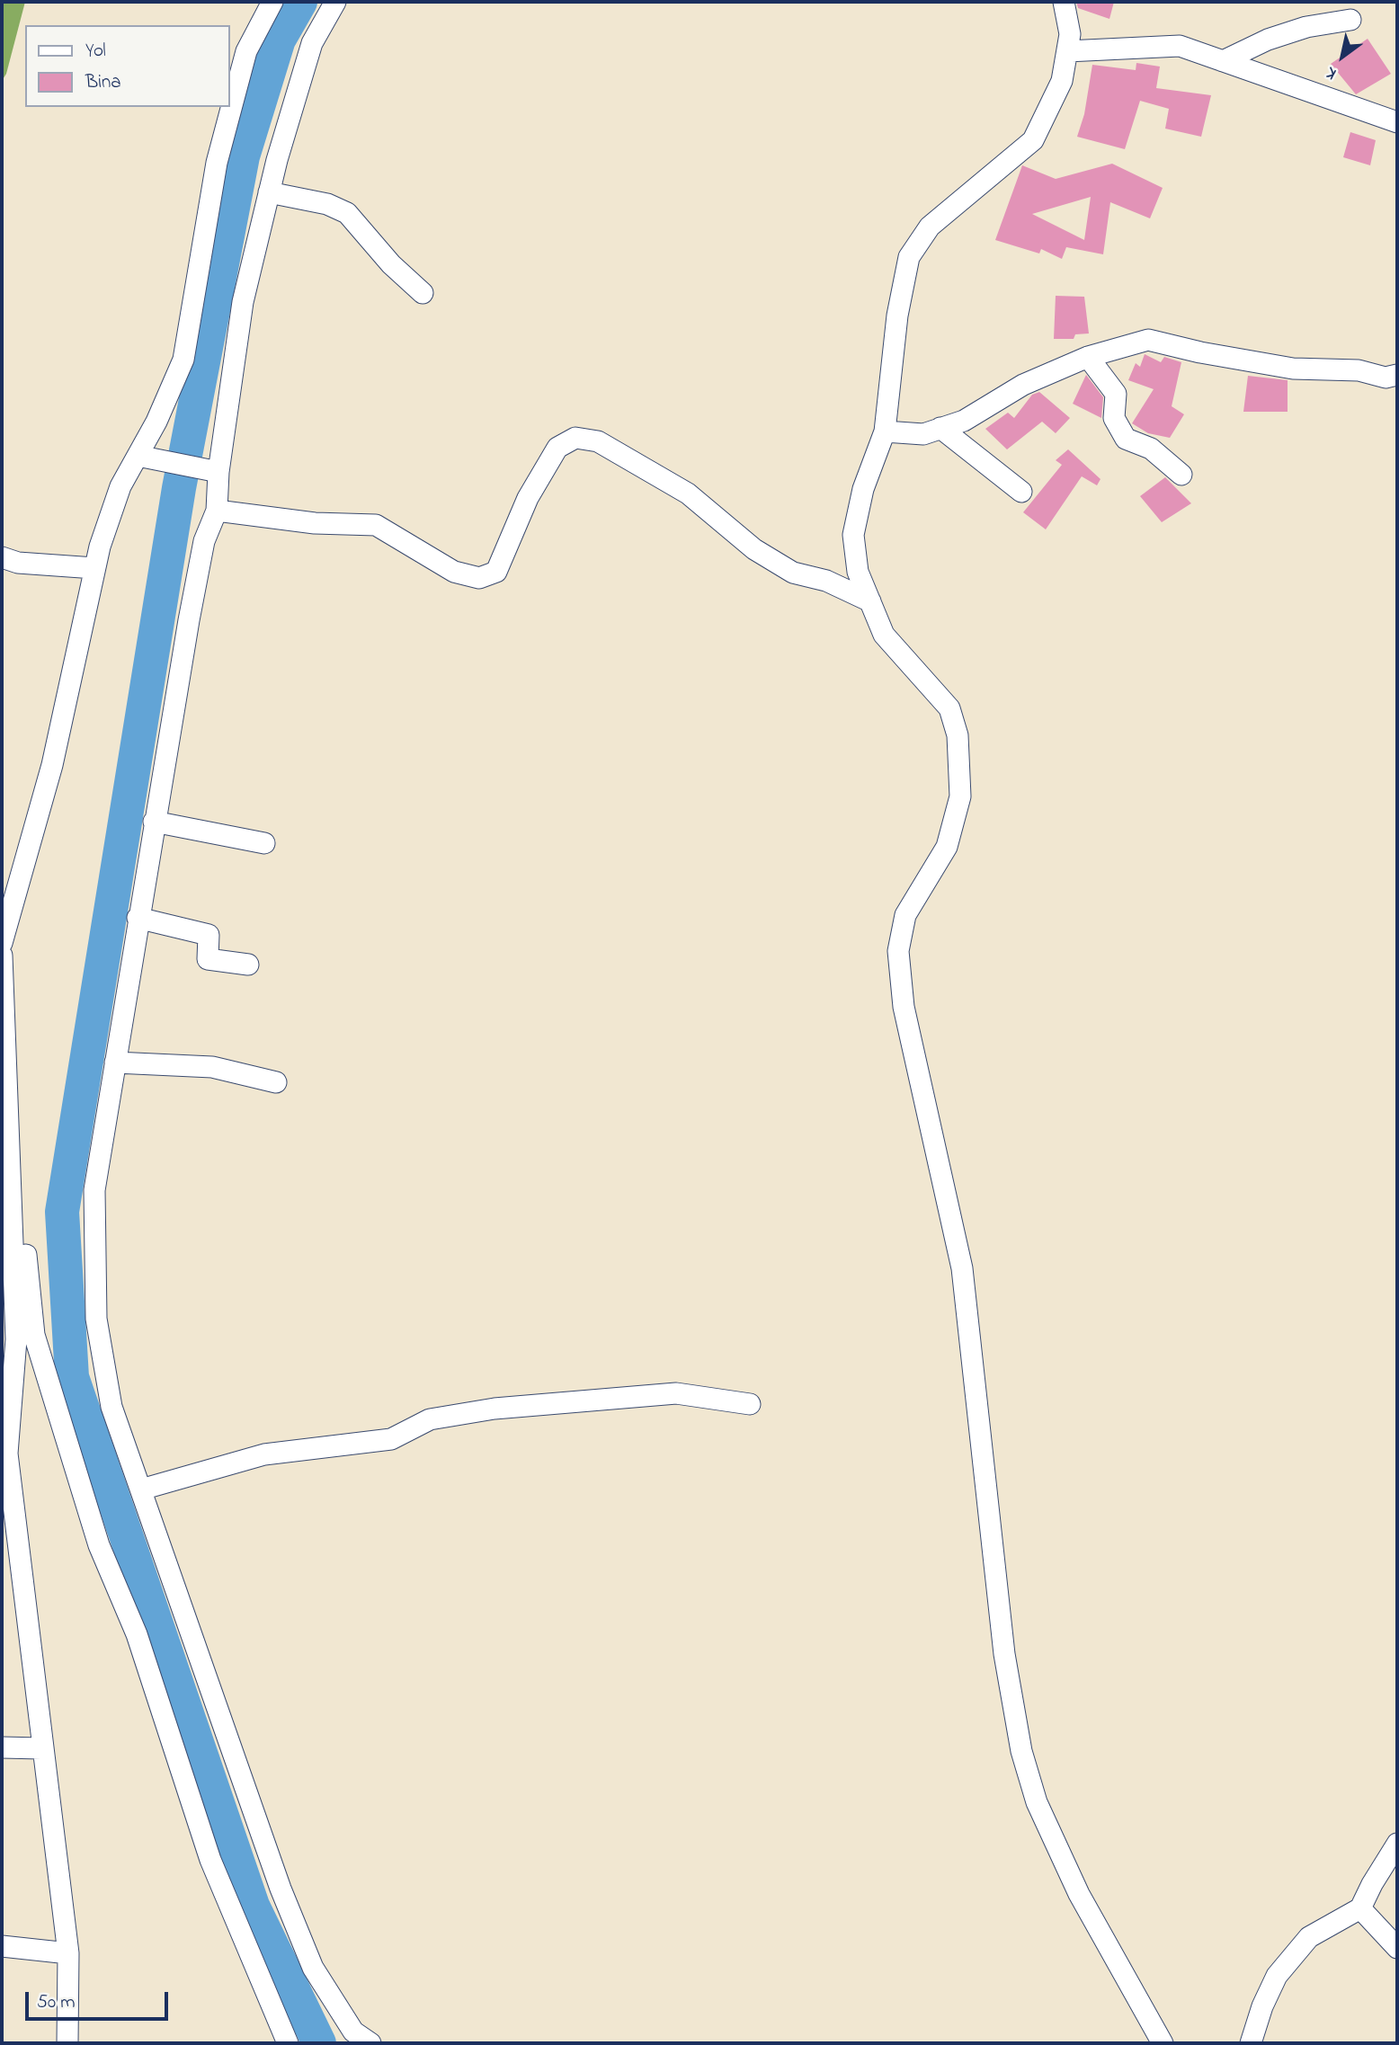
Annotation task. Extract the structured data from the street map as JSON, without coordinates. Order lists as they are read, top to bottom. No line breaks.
{"legend":["Yol","Bina"],"scale_bar":"50 m","north":"bottom left"}
